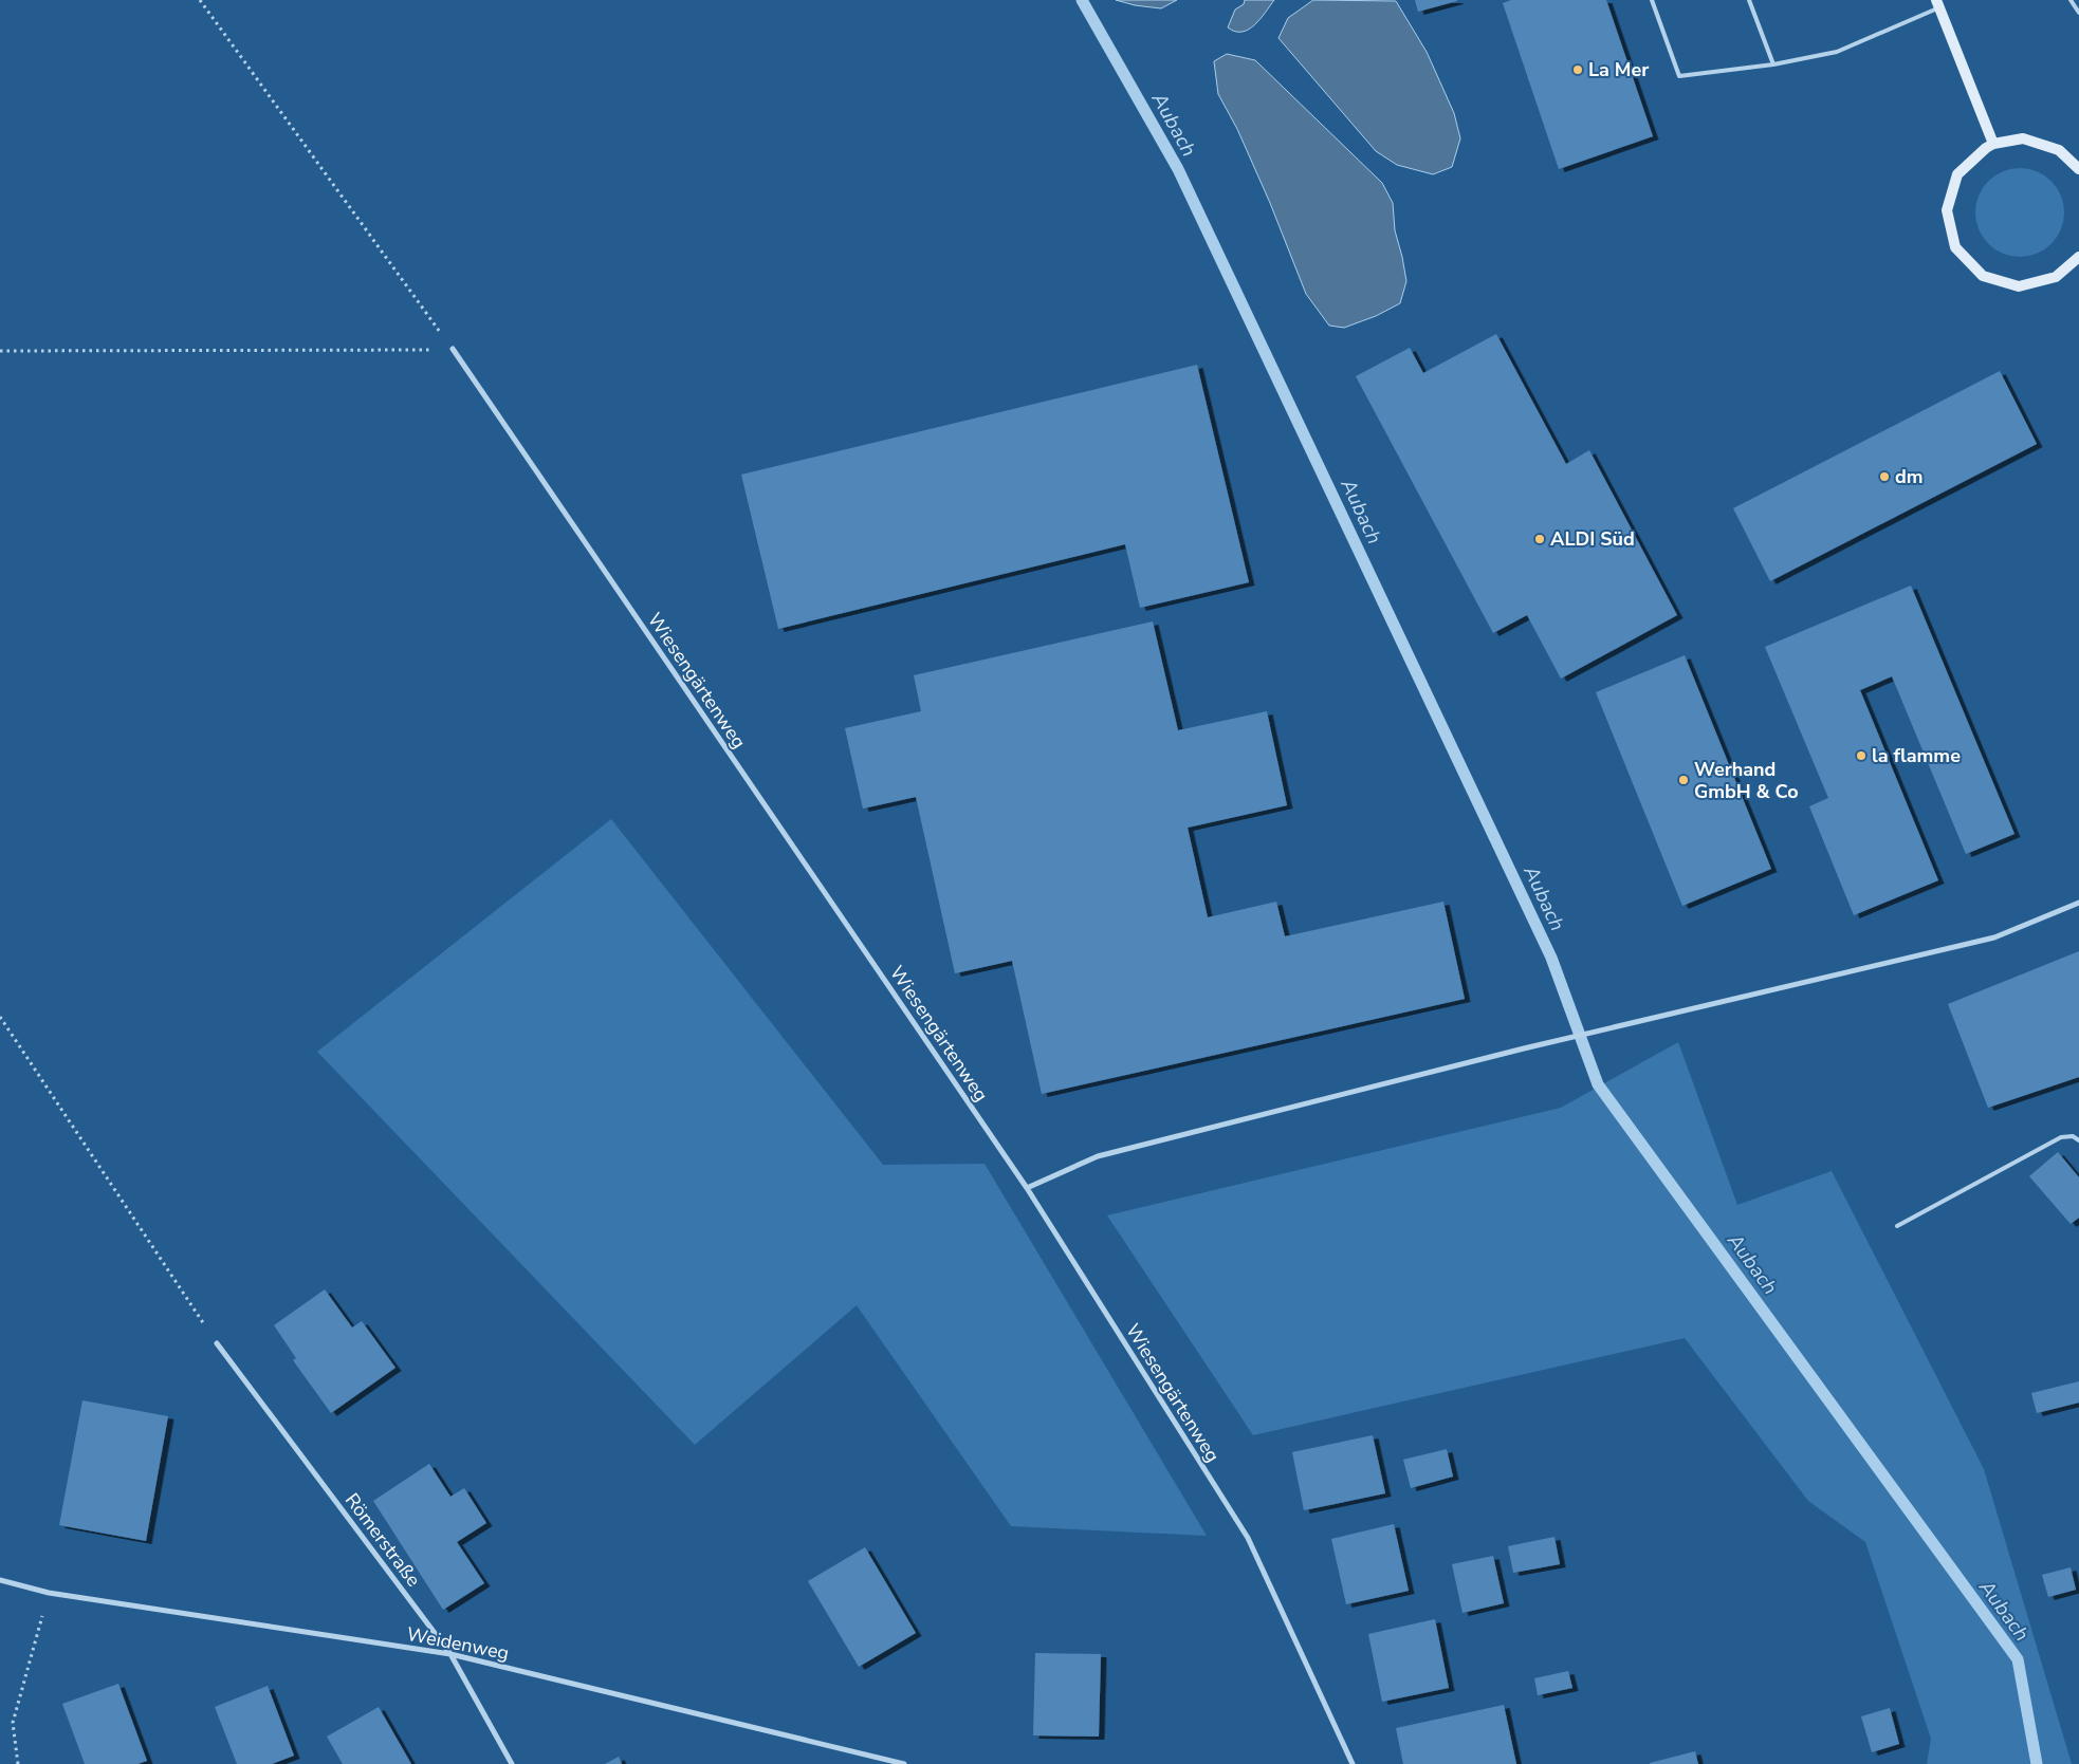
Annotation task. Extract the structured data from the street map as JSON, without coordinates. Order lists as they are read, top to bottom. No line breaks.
{"streets":{"street":["Wiesengärtenweg","Römerstraße","Weidenweg"]},"crossings":[["Römerstraße","Weidenweg"]],"water":["Aubach"],"places":["La Mer","dm","ALDI Süd","la flamme","Werhand GmbH & Co"]}
